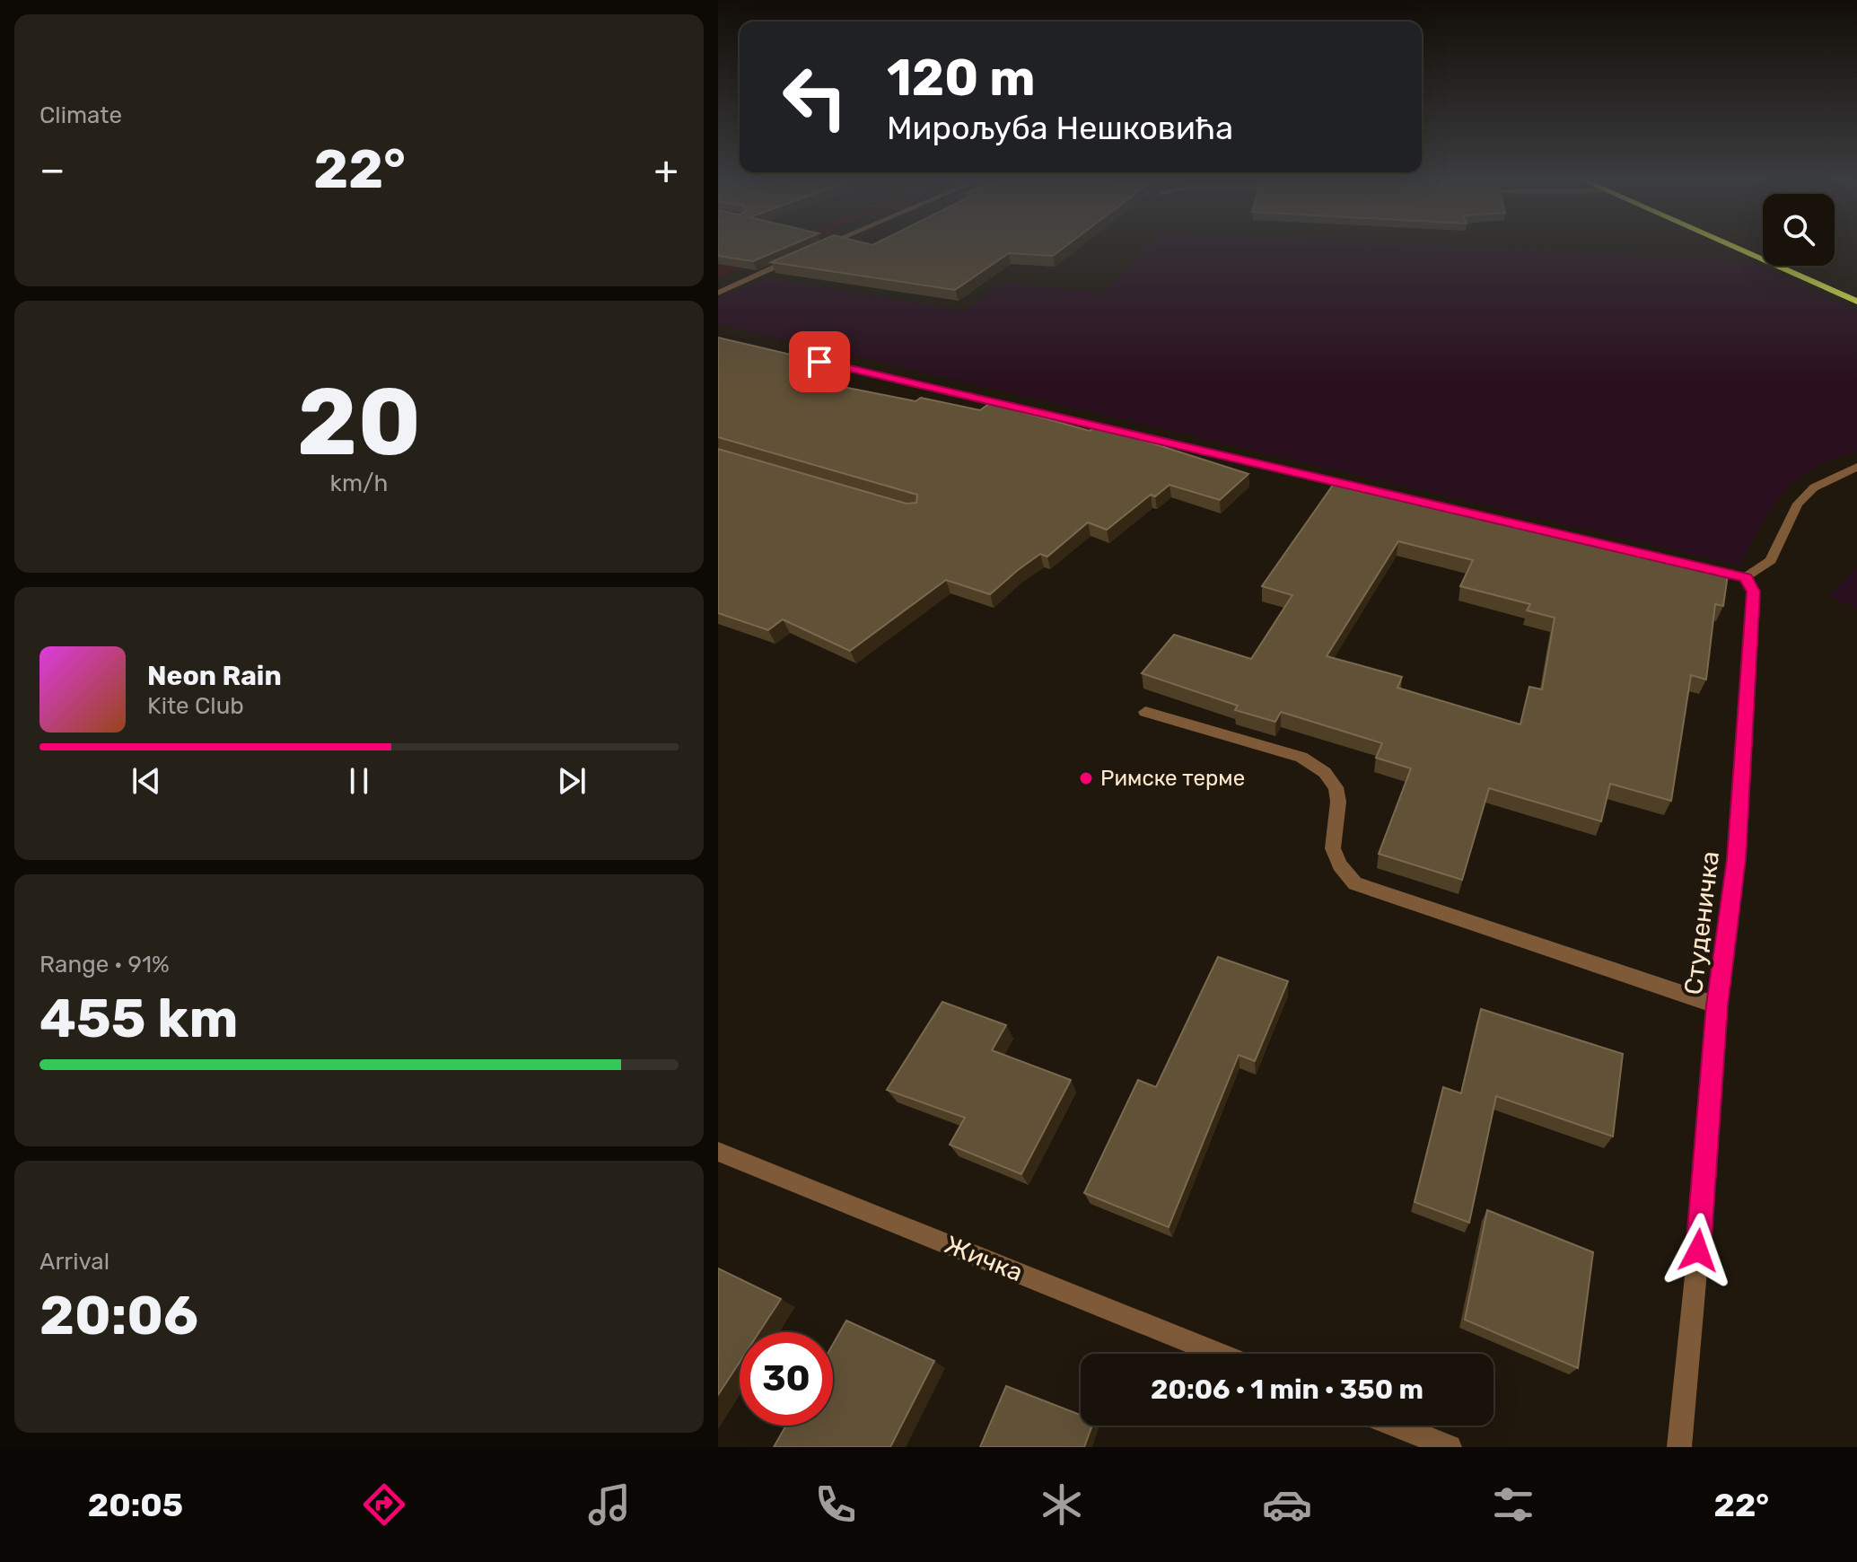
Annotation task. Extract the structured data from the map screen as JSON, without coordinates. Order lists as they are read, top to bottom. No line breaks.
{"streets":{"street":["Студеничка","Жичка"]},"places":["Римске терме"],"page":{"tile":["Climate",["20","km/h"],["Range · 91%","455 km"],["Arrival","20:06"]],"turn":["120 m","Мирољуба Нешковића"],"heat":["−","22°","+"],"song":["Neon Rain","Kite Club"],"limit":"30","trip":"20:06 · 1 min · 350 m","tabs":["20:05","22°"]}}
